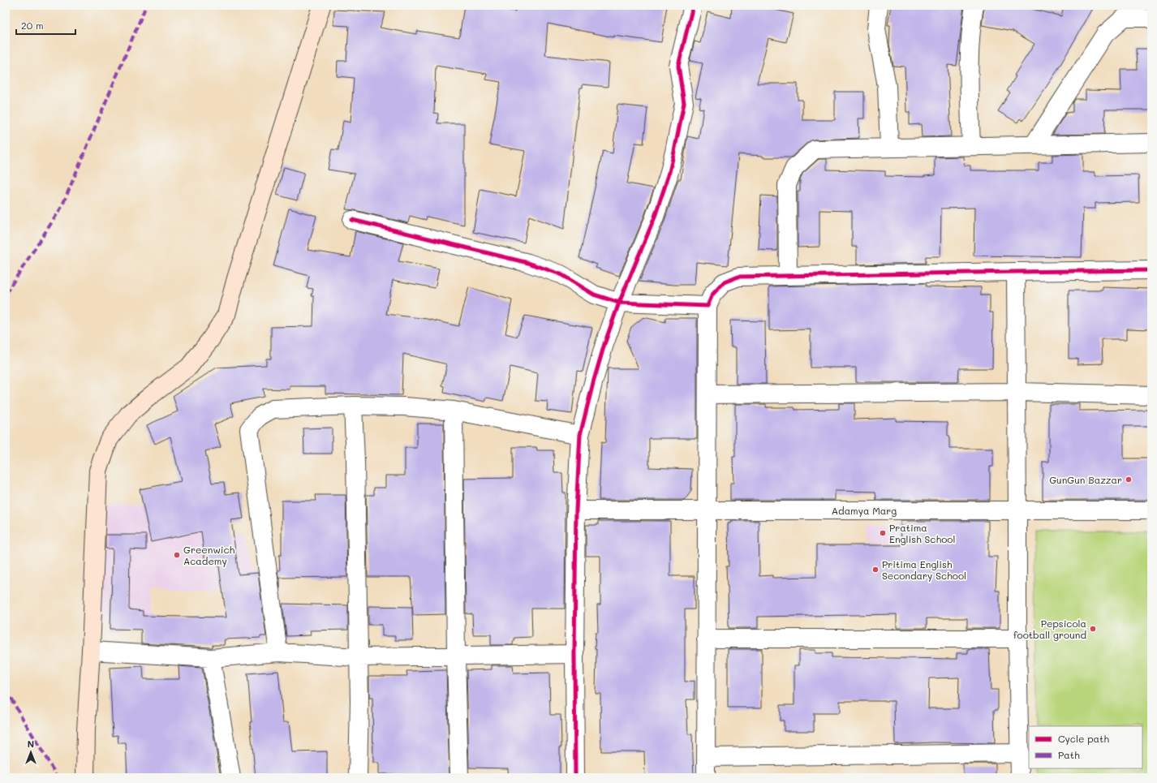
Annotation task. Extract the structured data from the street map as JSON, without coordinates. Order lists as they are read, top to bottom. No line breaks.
{"streets":{"street":["Adamya Marg"]},"places":["GunGun Bazzar","Pratima English School","Greenwich Academy","Pritima English Secondary School","Pepsicola football ground"],"legend":["Cycle path","Path"],"scale_bar":"20 m","north":"top"}
